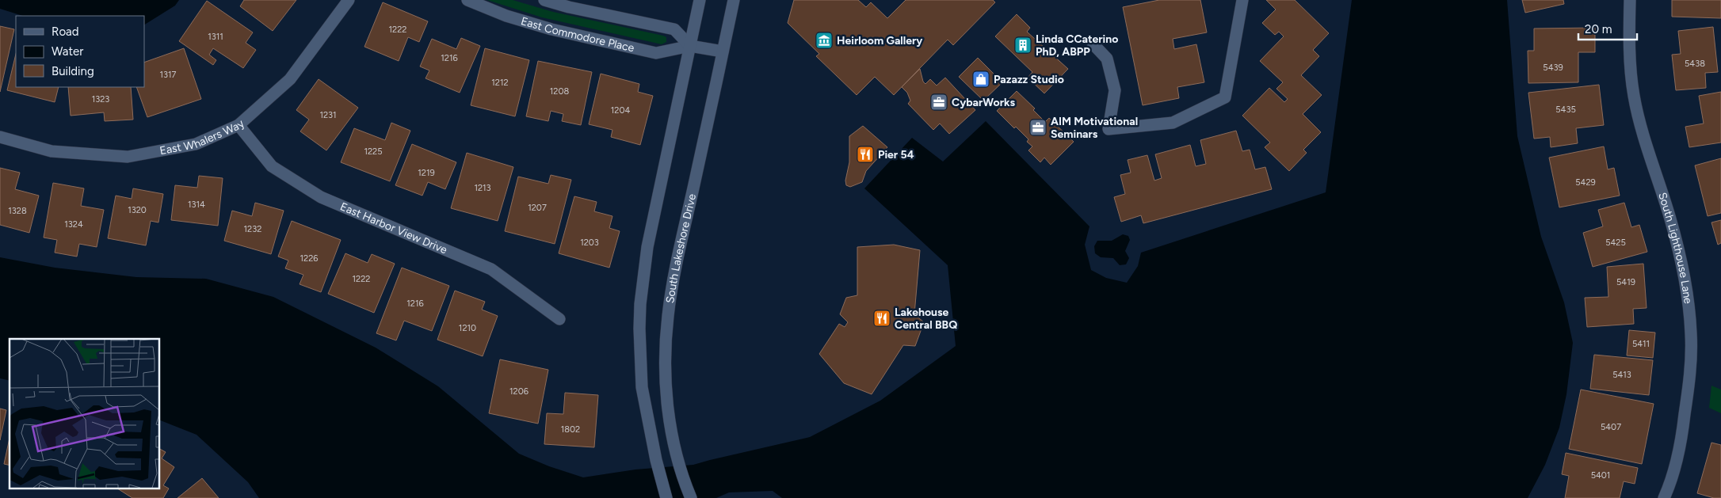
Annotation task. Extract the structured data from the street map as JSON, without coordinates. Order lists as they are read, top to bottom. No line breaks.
{"streets":{"street":["East Commodore Place","East Whalers Way","East Harbor View Drive","South Lakeshore Drive","South Lighthouse Lane"]},"crossings":[["East Commodore Place","South Lakeshore Drive"],["East Whalers Way","East Harbor View Drive"]],"places":{"museum":["Heirloom Gallery"],"building":["Linda CCaterino PhD, ABPP"],"shop":["Pazazz Studio"],"office":["CybarWorks","AIM Motivational Seminars"],"restaurant":["Pier 54","Lakehouse Central BBQ"]},"house_numbers":["1222","1311","1216","5438","5439","1317","1212","1208","1323","5435","1204","1231","1225","1219","5429","1213","1314","1207","1320","1328","1324","1232","1203","5425","1226","1222","5419","1216","1210","5411","5413","1206","5407","1802","5401"],"legend":["Road","Water","Building"],"scale_bar":"20 m"}
